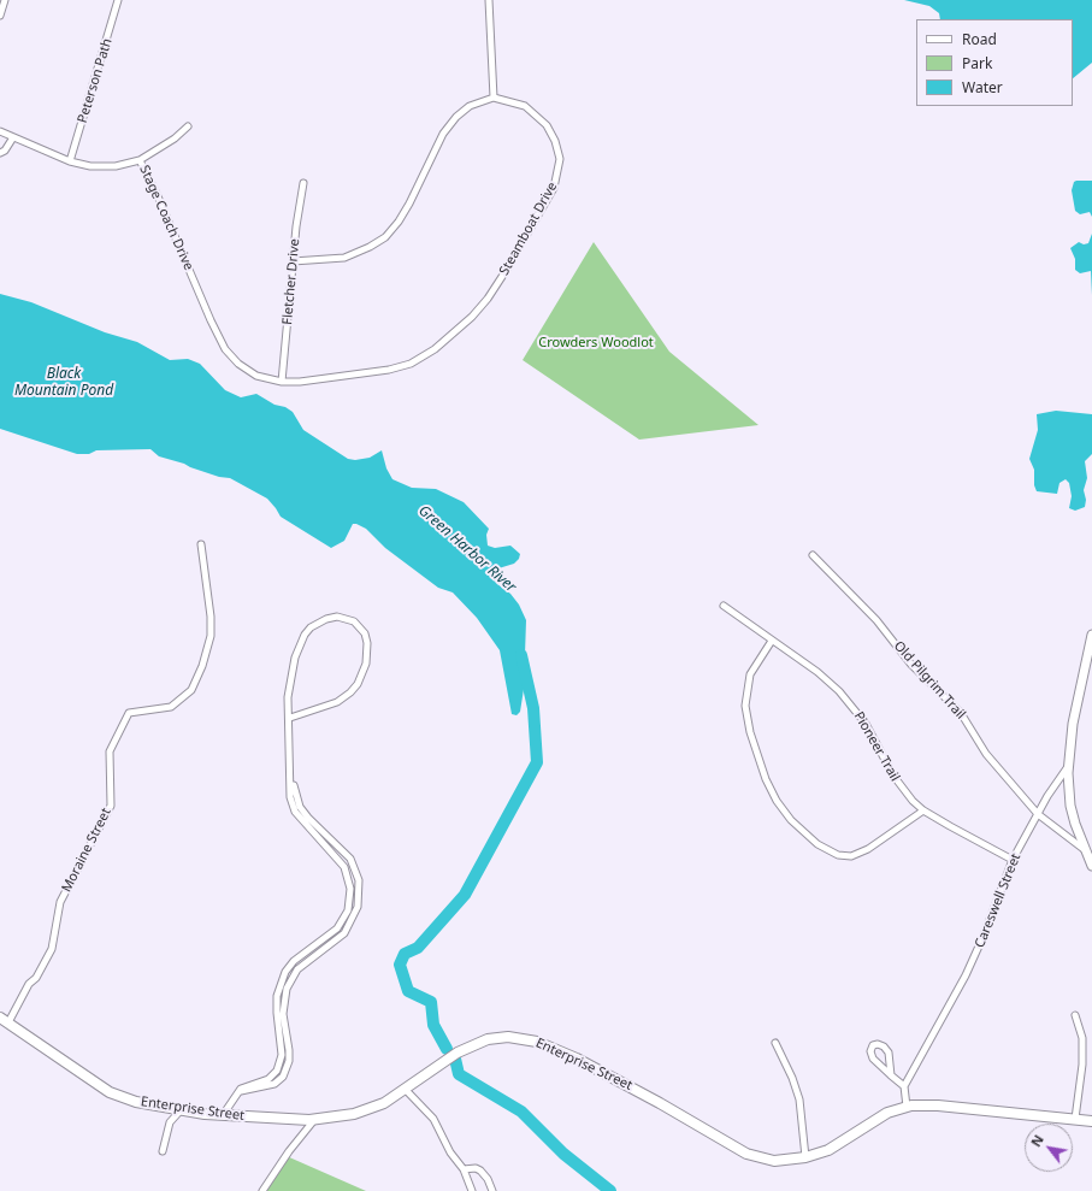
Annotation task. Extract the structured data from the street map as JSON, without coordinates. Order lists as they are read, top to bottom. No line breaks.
{"streets":{"main road":["Careswell Street","Enterprise Street"],"street":["Peterson Path","Stage Coach Drive","Steamboat Drive","Fletcher Drive","Old Pilgrim Trail","Pioneer Trail","Moraine Street"]},"crossings":[["Peterson Path","Stage Coach Drive"],["Stage Coach Drive","Steamboat Drive"],["Stage Coach Drive","Fletcher Drive"],["Steamboat Drive","Fletcher Drive"],["Old Pilgrim Trail","Careswell Street"],["Pioneer Trail","Careswell Street"],["Moraine Street","Enterprise Street"]],"water":["Black Mountain Pond","Green Harbor River"],"parks":["Crowders Woodlot"],"legend":["Road","Park","Water"],"north":"top left"}
